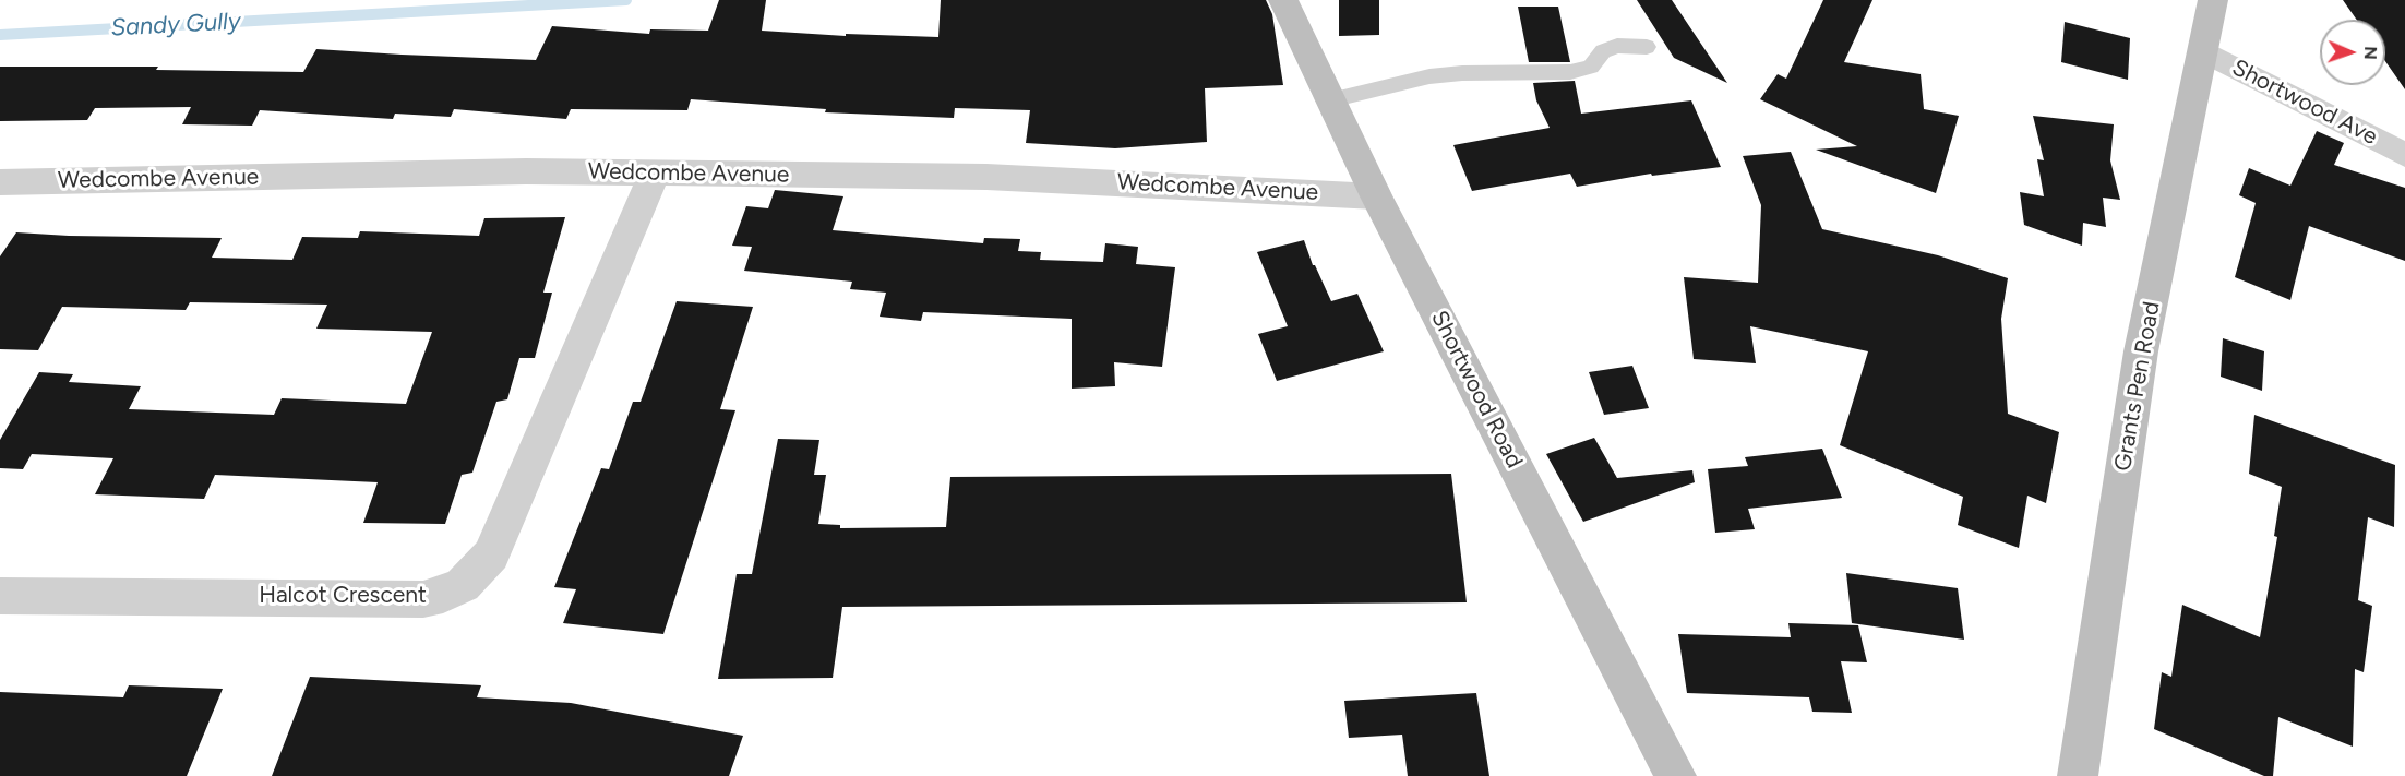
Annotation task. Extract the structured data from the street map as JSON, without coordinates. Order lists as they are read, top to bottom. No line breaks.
{"streets":{"street":["Shortwood Ave","Wedcombe Avenue","Grants Pen Road","Shortwood Road","Halcot Crescent"]},"crossings":[["Shortwood Ave","Grants Pen Road"],["Wedcombe Avenue","Shortwood Road"],["Wedcombe Avenue","Halcot Crescent"]],"water":["Sandy Gully"],"north":"right"}
